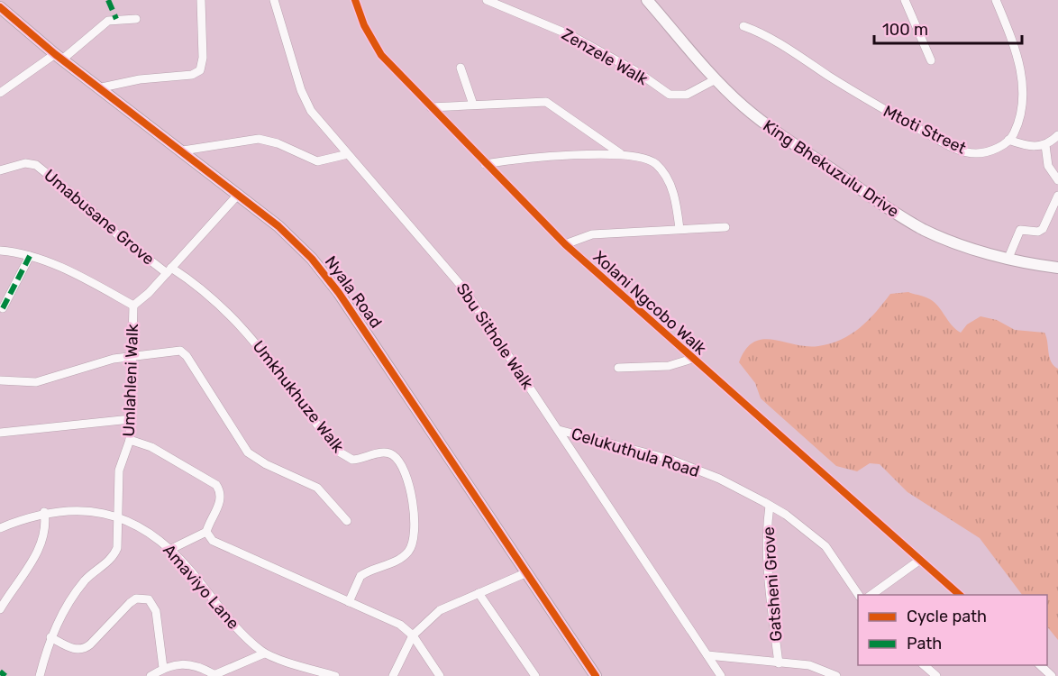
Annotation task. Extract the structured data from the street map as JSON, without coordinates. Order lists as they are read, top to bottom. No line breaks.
{"streets":{"street":["Zenzele Walk","Mtoti Street","King Bhekuzulu Drive","Umabusane Grove","Nyala Road","Xolani Ngcobo Walk","Sbu Sithole Walk","Umlahleni Walk","Umkhukhuze Walk","Celukuthula Road","Gatsheni Grove","Amaviyo Lane"]},"crossings":[["Zenzele Walk","King Bhekuzulu Drive"],["Umabusane Grove","Umkhukhuze Walk"],["Sbu Sithole Walk","Celukuthula Road"],["Umlahleni Walk","Amaviyo Lane"],["Celukuthula Road","Gatsheni Grove"]],"legend":["Cycle path","Path"],"scale_bar":"100 m"}
